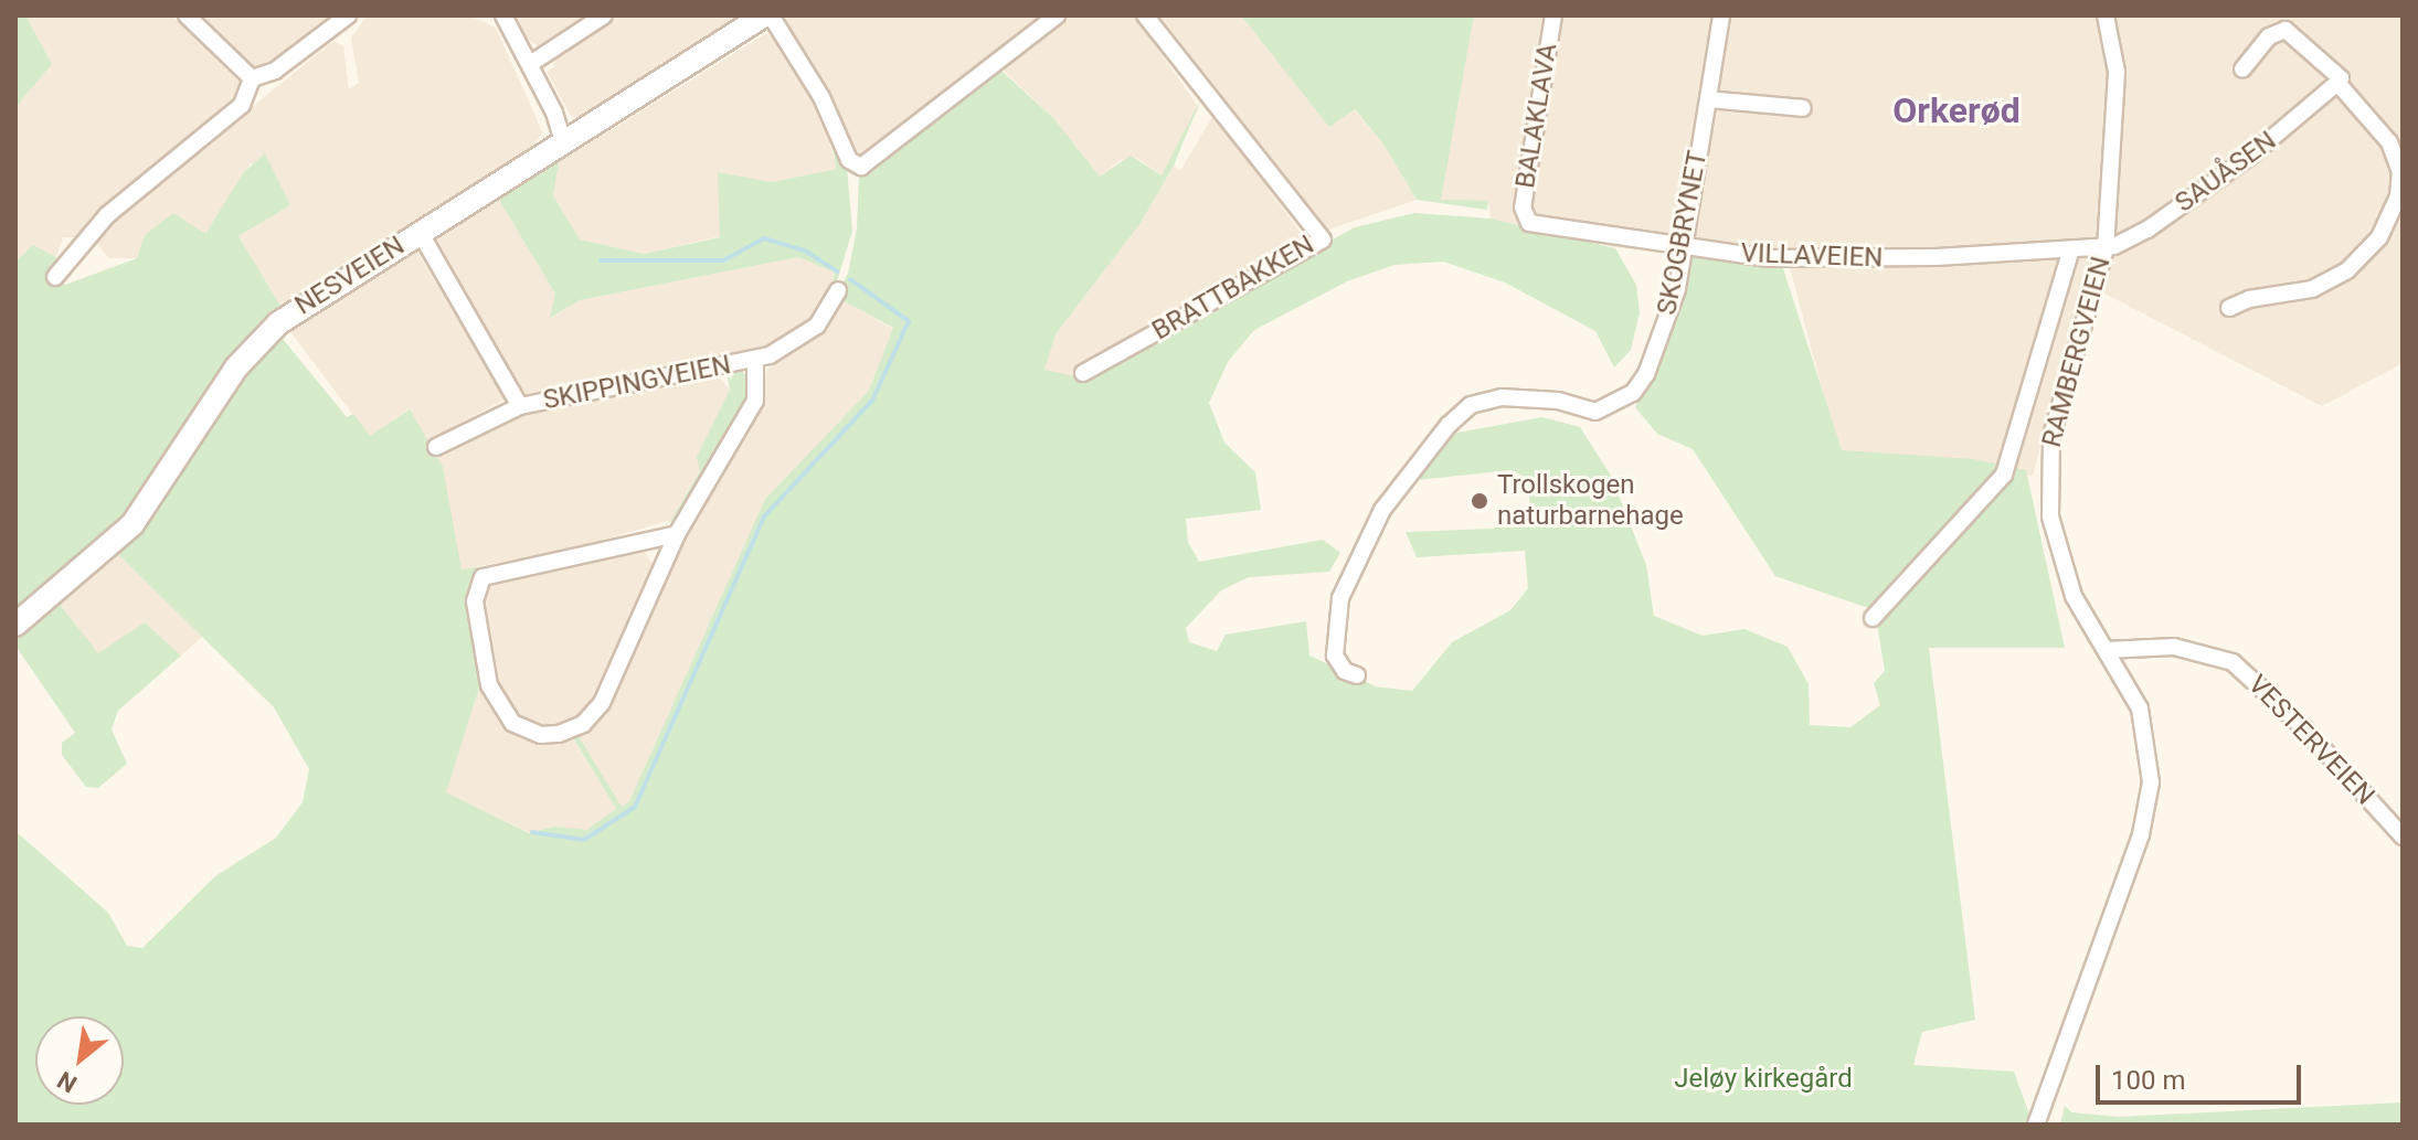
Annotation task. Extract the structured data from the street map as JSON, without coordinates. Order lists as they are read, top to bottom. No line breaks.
{"streets":{"main road":["NESVEIEN"],"street":["BALAKLAVA","SAUÅSEN","SKOGBRYNET","VILLAVEIEN","BRATTBAKKEN","RAMBERGVEIEN","SKIPPINGVEIEN","VESTERVEIEN"]},"crossings":[["BALAKLAVA","VILLAVEIEN"],["SAUÅSEN","VILLAVEIEN"],["SAUÅSEN","RAMBERGVEIEN"],["SKOGBRYNET","VILLAVEIEN"],["VILLAVEIEN","RAMBERGVEIEN"],["NESVEIEN","SKIPPINGVEIEN"],["RAMBERGVEIEN","VESTERVEIEN"]],"districts":["Orkerød"],"parks":["Jeløy kirkegård"],"places":["Trollskogen naturbarnehage"],"scale_bar":"100 m","north":"bottom left"}
